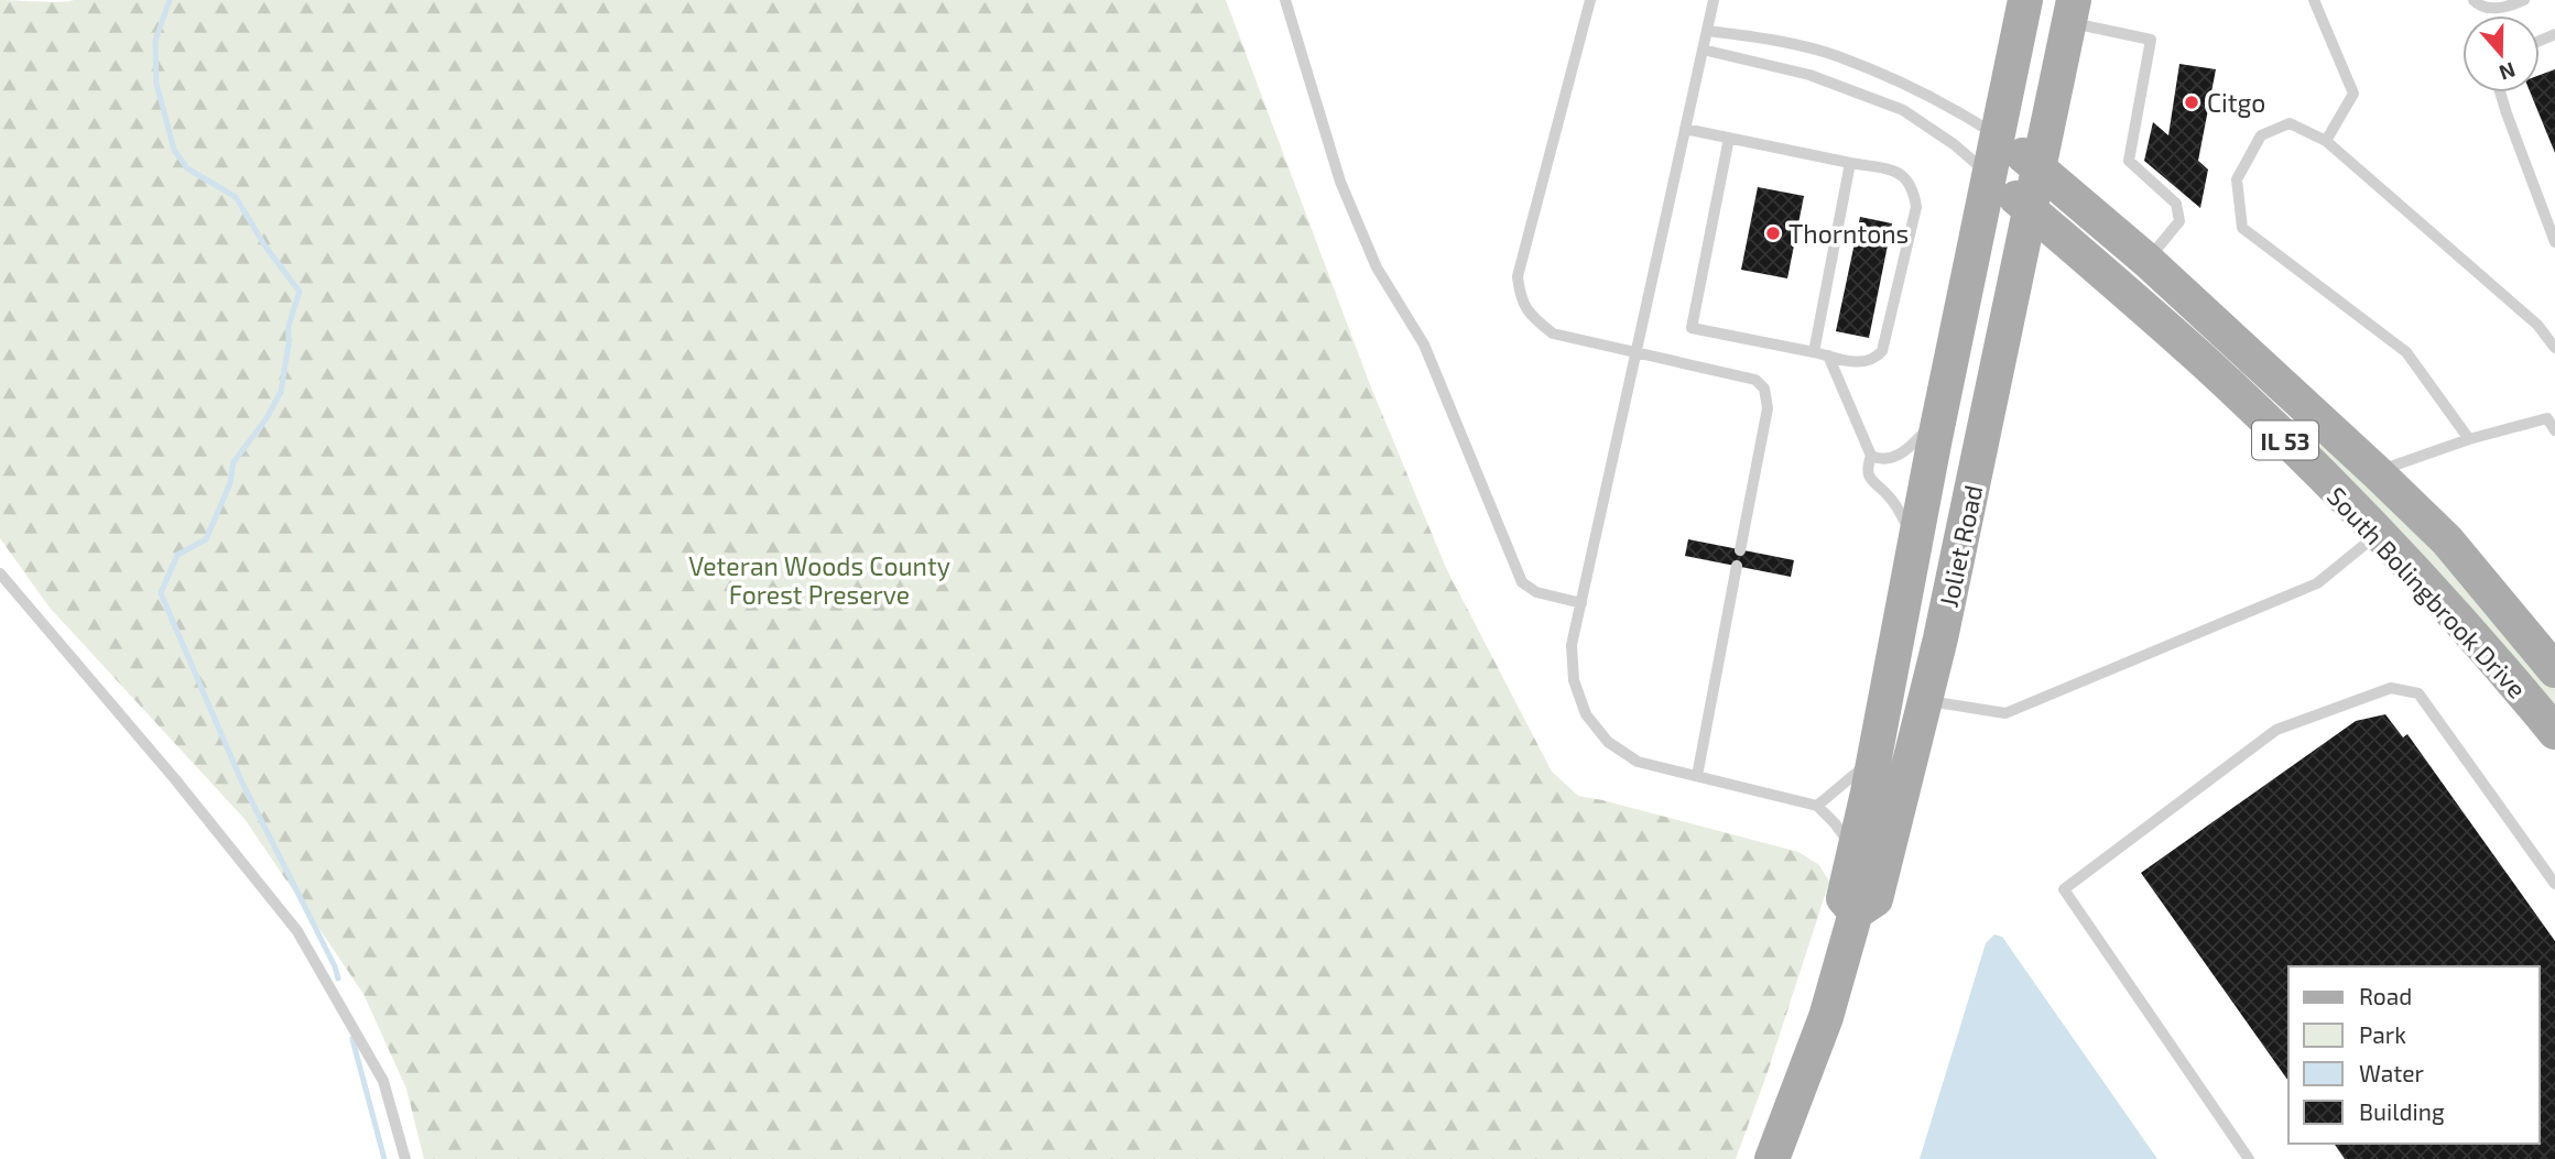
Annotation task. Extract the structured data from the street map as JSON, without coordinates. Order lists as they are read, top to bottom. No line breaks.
{"streets":{"main road":["IL 53","Joliet Road","South Bolingbrook Drive"]},"crossings":[["Joliet Road","South Bolingbrook Drive"]],"parks":["Veteran Woods County Forest Preserve"],"places":["Citgo","Thorntons"],"legend":["Road","Park","Water","Building"],"north":"bottom"}
